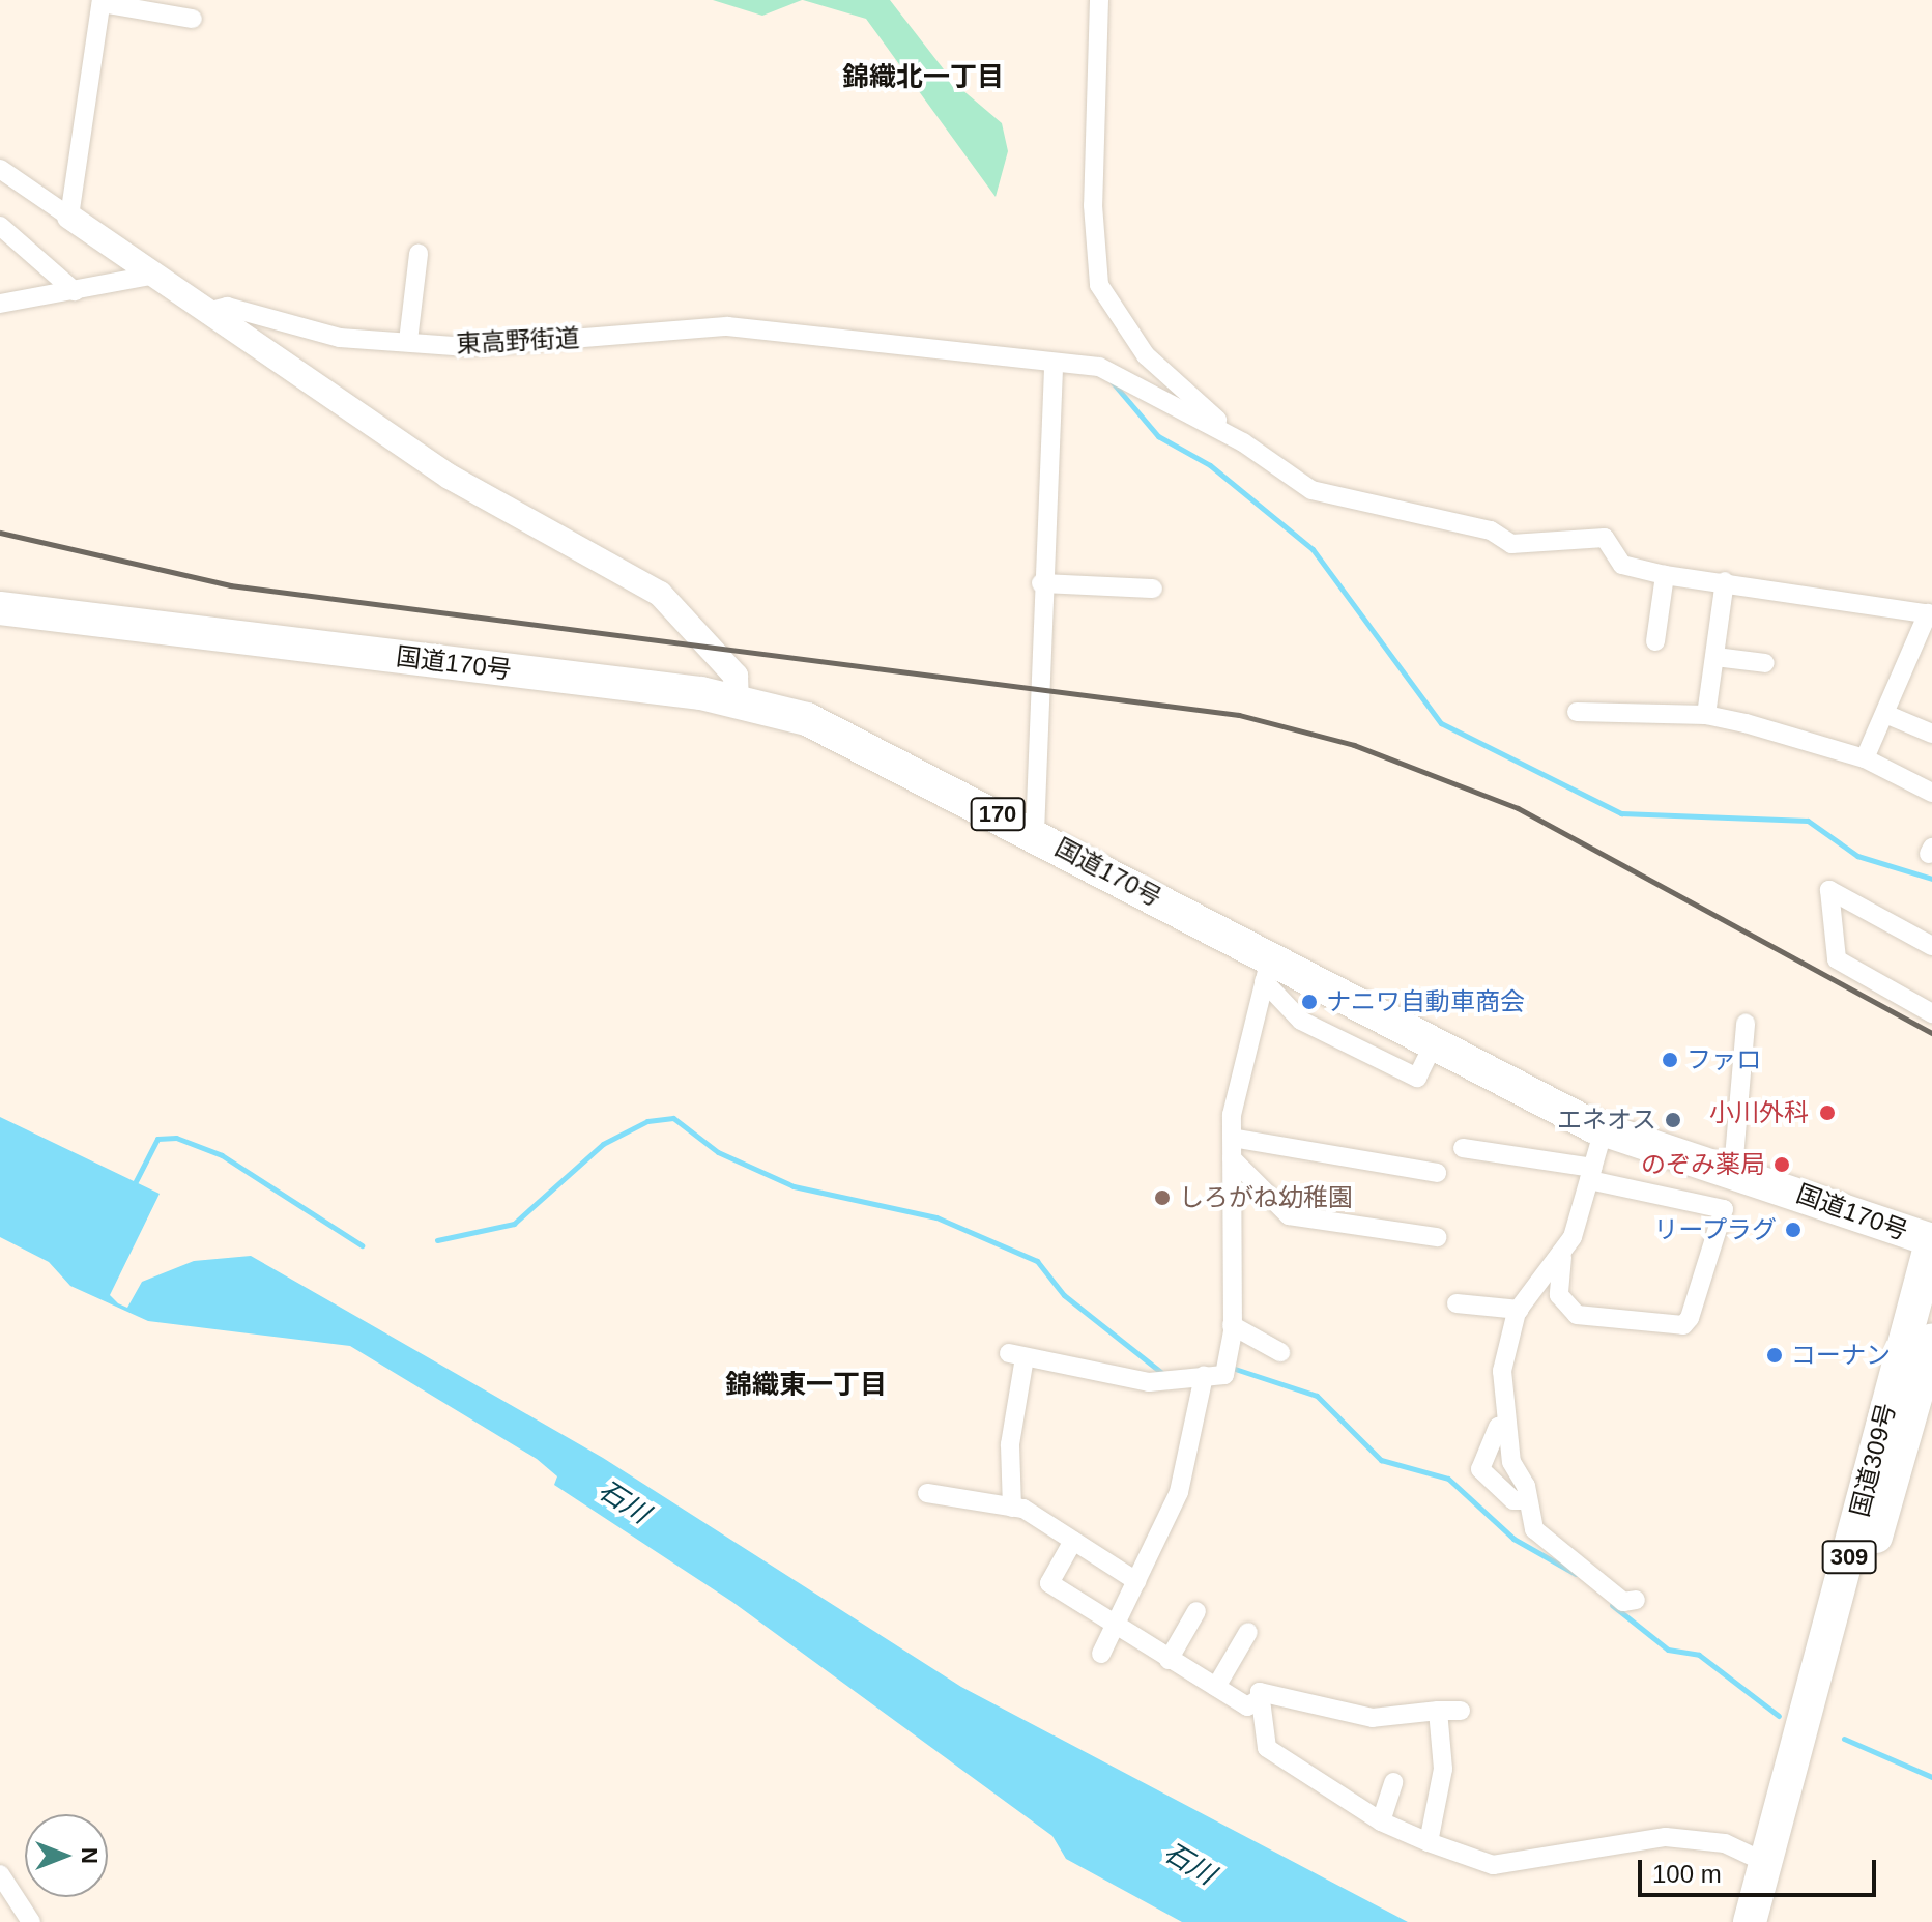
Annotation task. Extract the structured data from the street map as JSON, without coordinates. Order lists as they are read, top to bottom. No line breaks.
{"streets":{"highway":["国道170号","170","国道309号","309"],"street":["東高野街道"]},"crossings":[["国道170号","国道309号"],["国道309号","309"]],"districts":["錦織北一丁目","錦織東一丁目"],"water":["石川"],"places":["ナニワ自動車商会","ファロ","小川外科","エネオス","のぞみ薬局","しろがね幼稚園","リープラグ","コーナン"],"scale_bar":"100 m","north":"right"}
